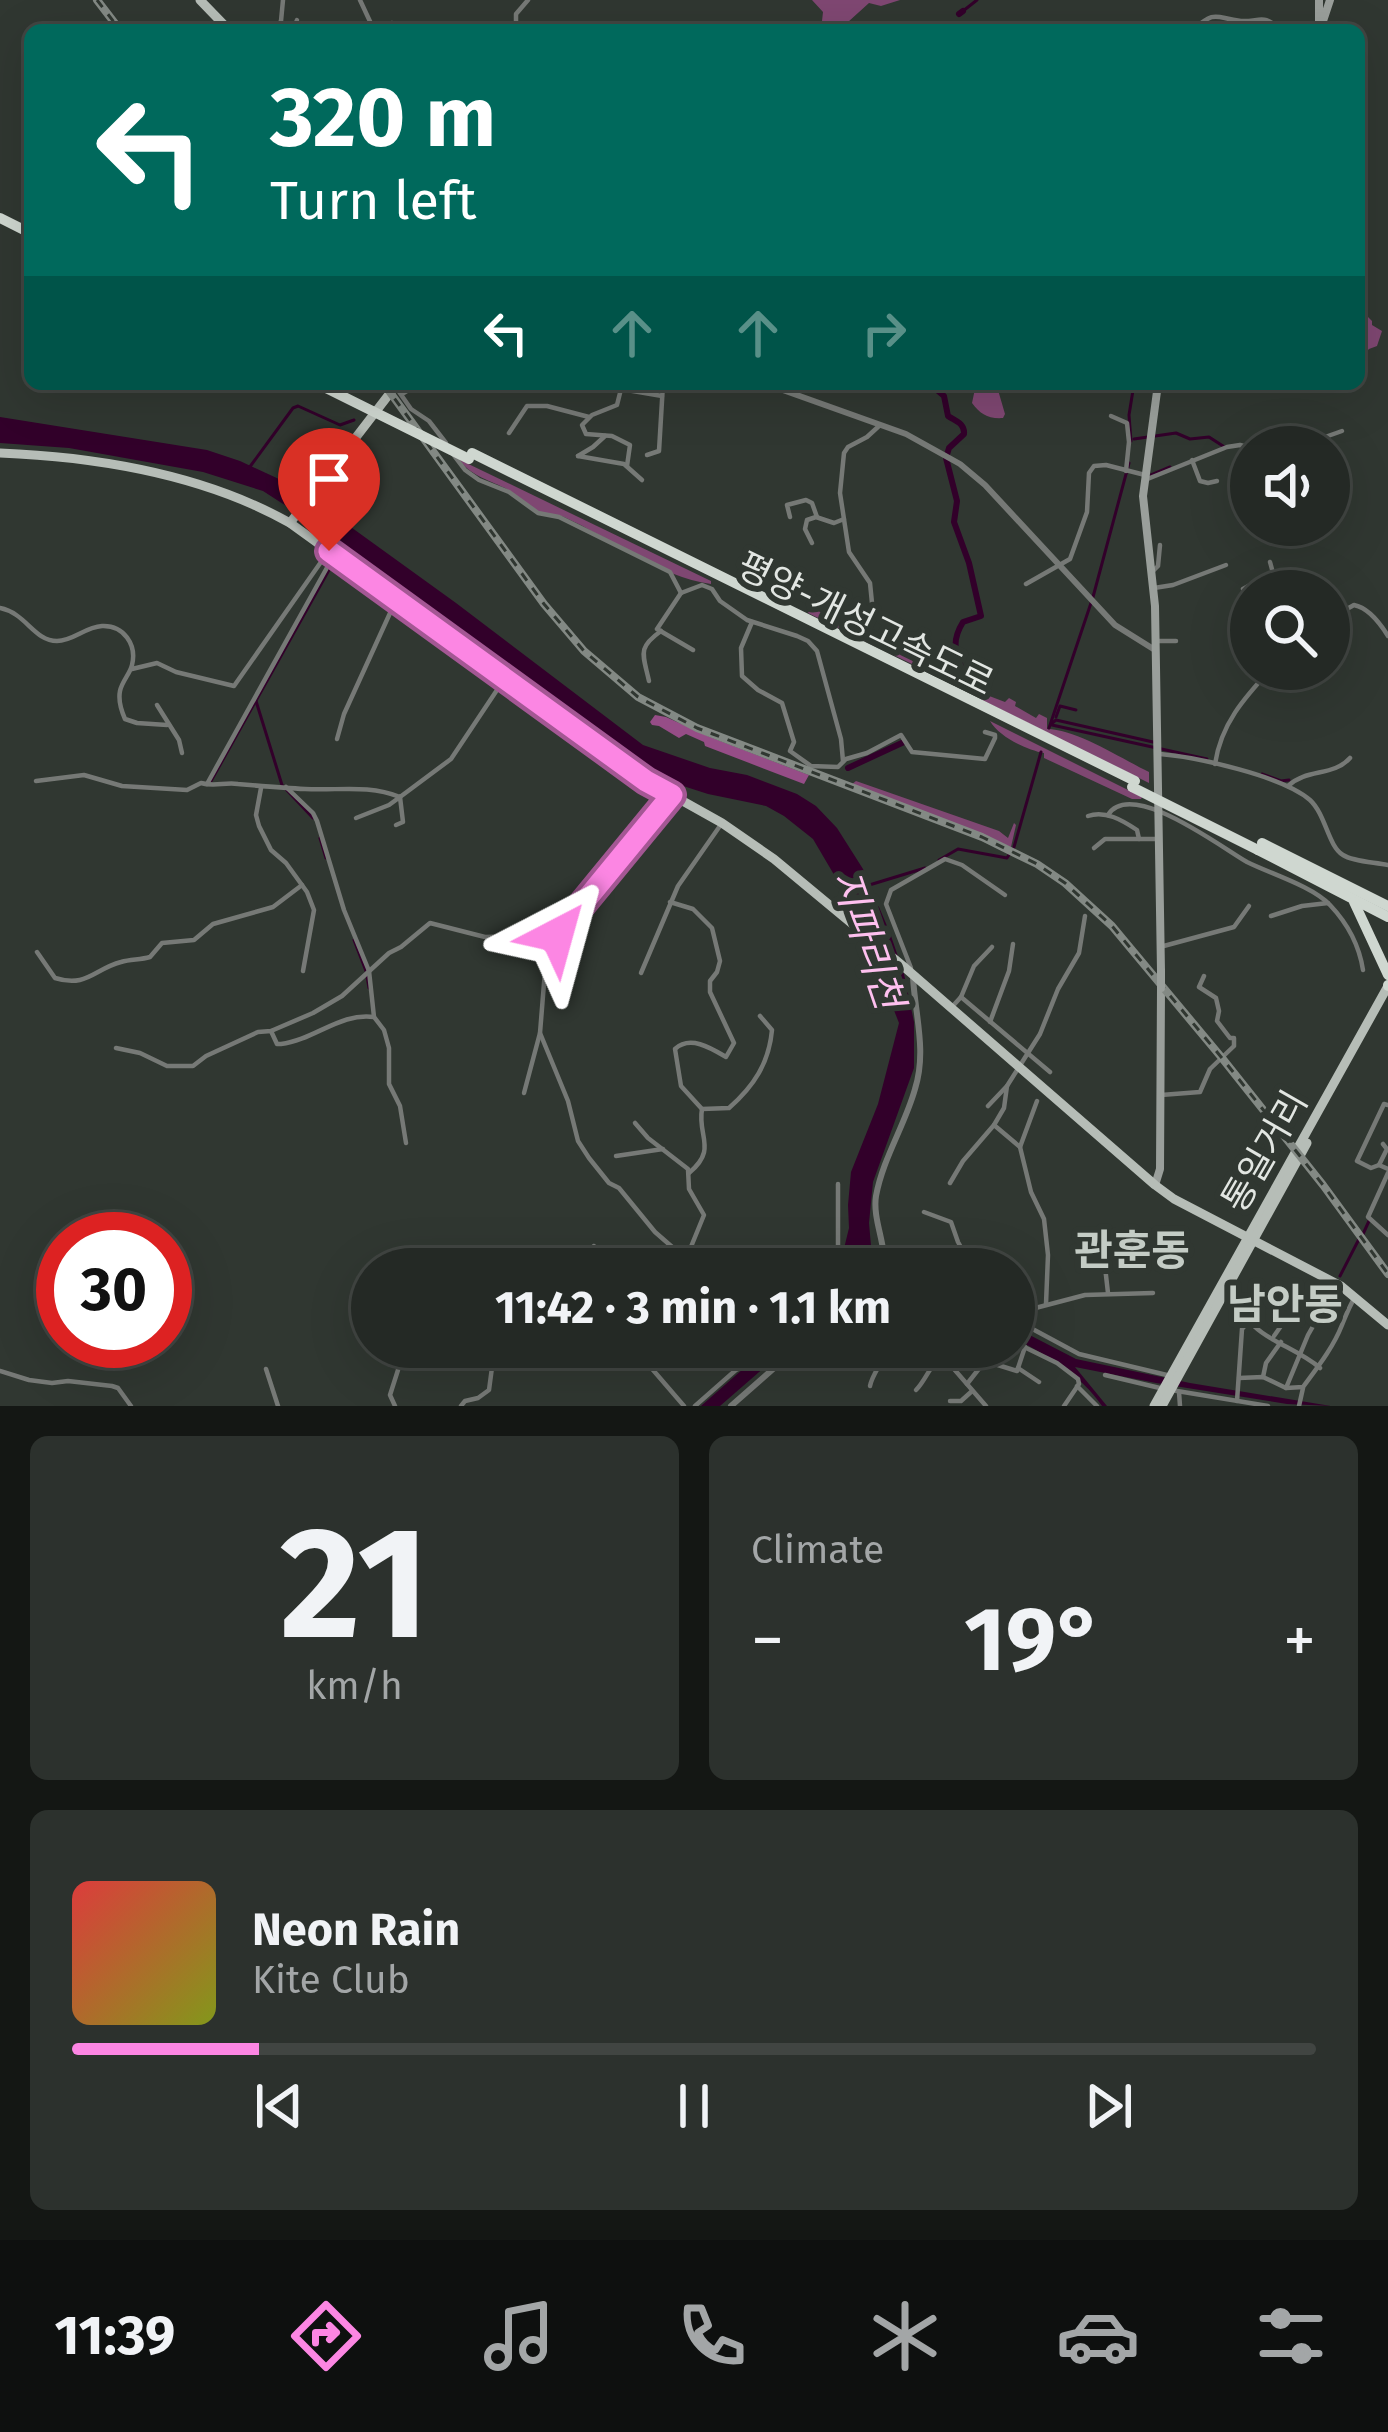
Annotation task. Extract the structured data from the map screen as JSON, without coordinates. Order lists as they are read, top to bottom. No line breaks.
{"streets":{"highway":["평양-개성고속도로"],"main road":["통일거리"]},"districts":["관훈동","남안동"],"water":["지파리천"],"page":{"turn":["320 m","Turn left"],"limit":"30","trip":"11:42 · 3 min · 1.1 km","tile":[["21","km/h"],"Climate"],"heat":["−","19°","+"],"song":["Neon Rain","Kite Club"],"tabs":"11:39"}}
